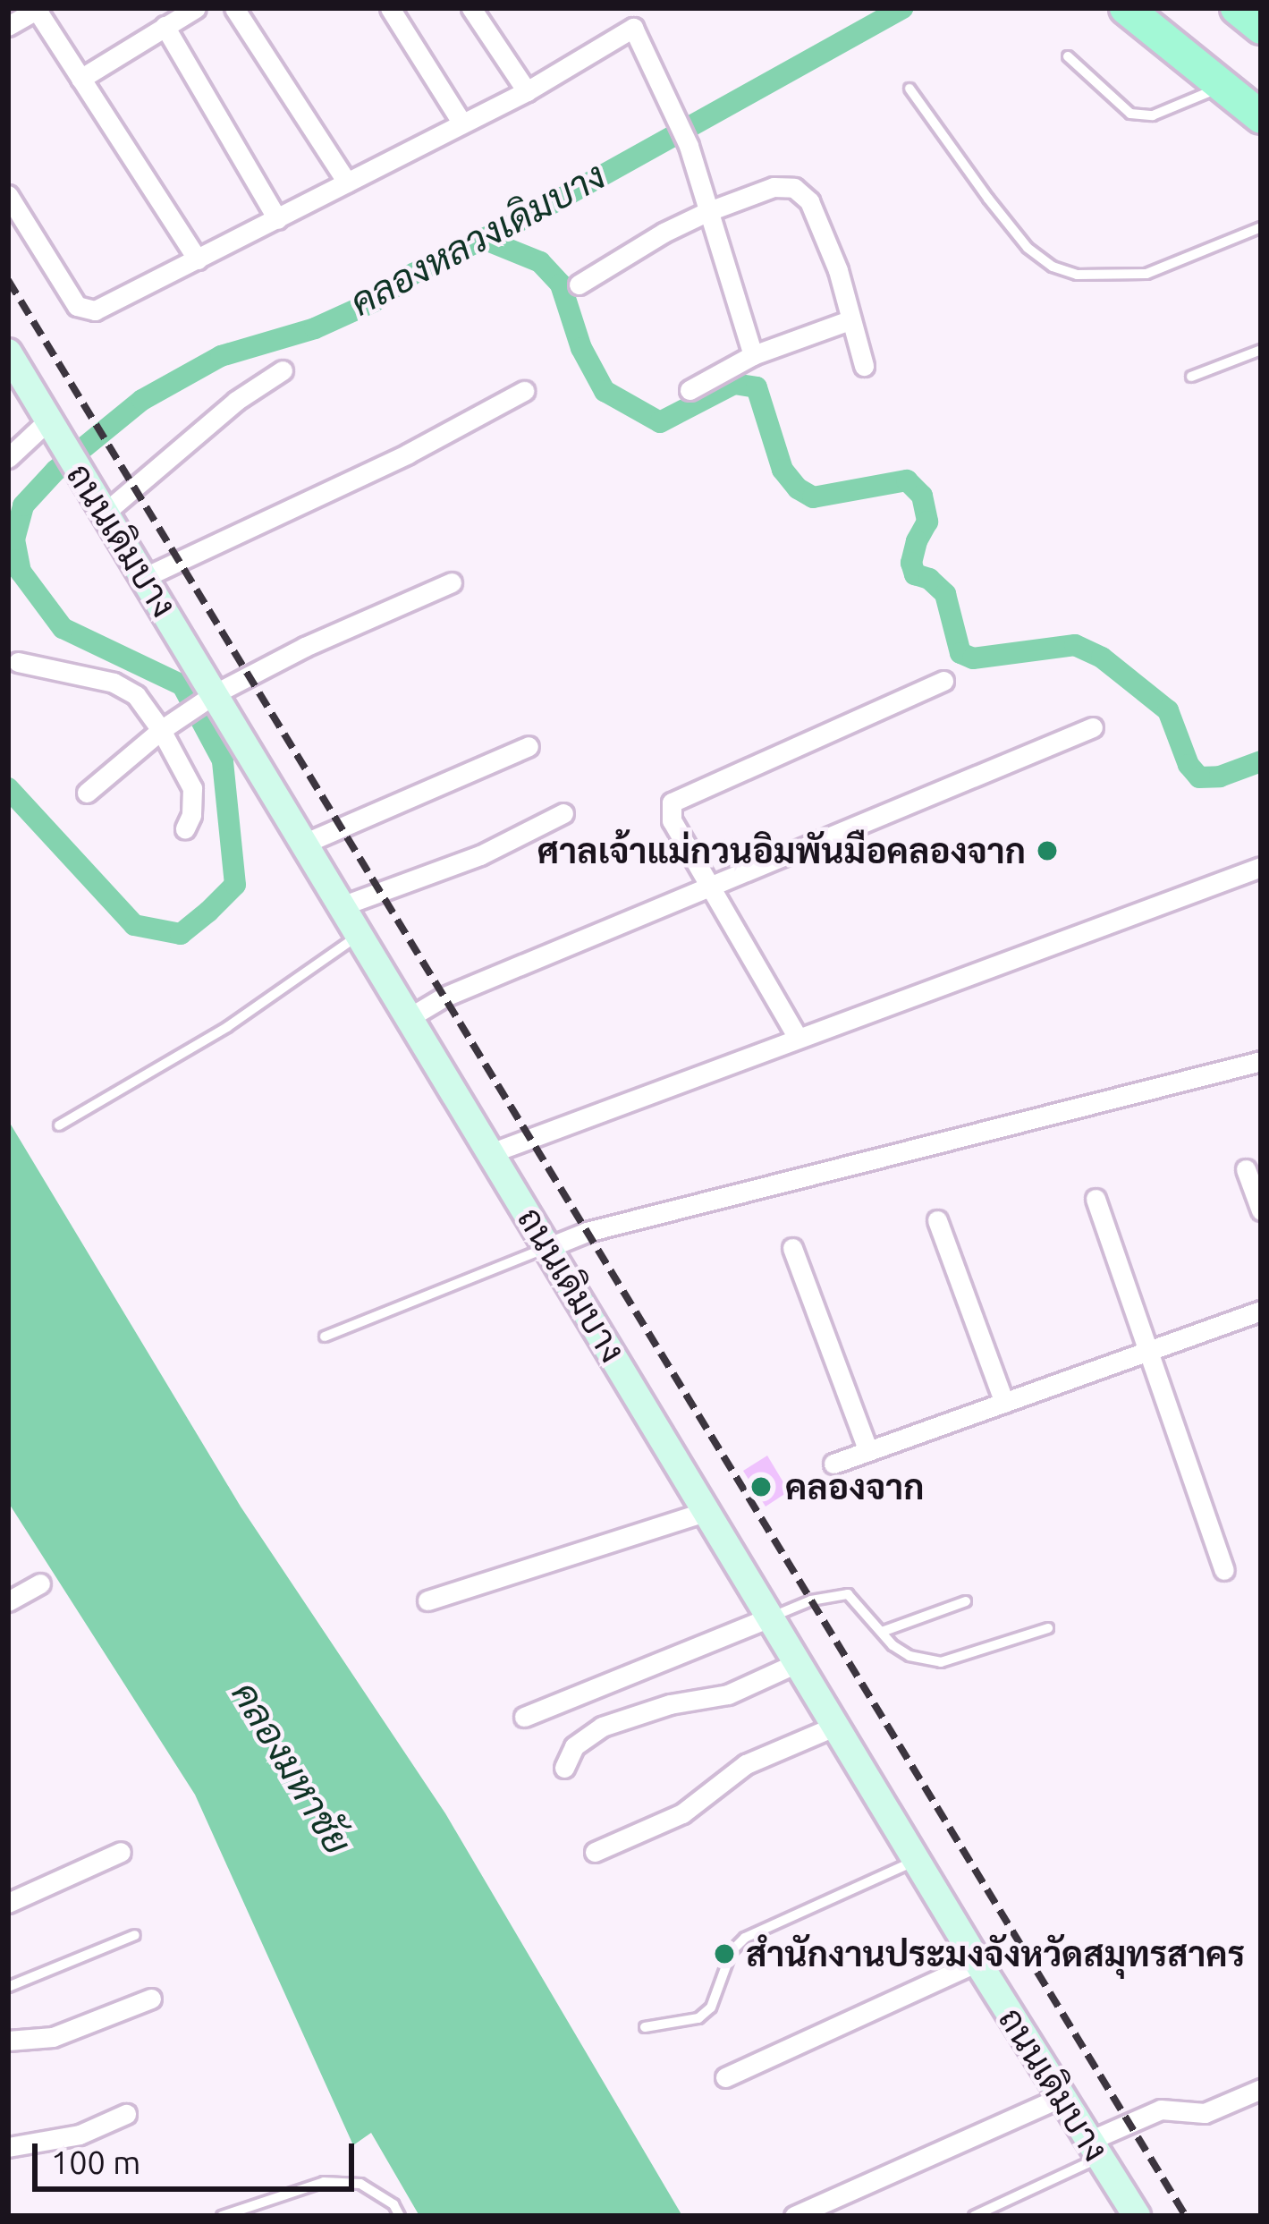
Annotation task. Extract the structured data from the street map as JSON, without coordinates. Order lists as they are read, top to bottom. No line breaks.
{"streets":{"street":["ถนนเดิมบาง"]},"water":["คลองหลวงเดิมบาง","คลองมหาชัย"],"places":["ศาลเจ้าแม่กวนอิมพันมือคลองจาก","คลองจาก","สำนักงานประมงจังหวัดสมุทรสาคร"],"scale_bar":"100 m"}
